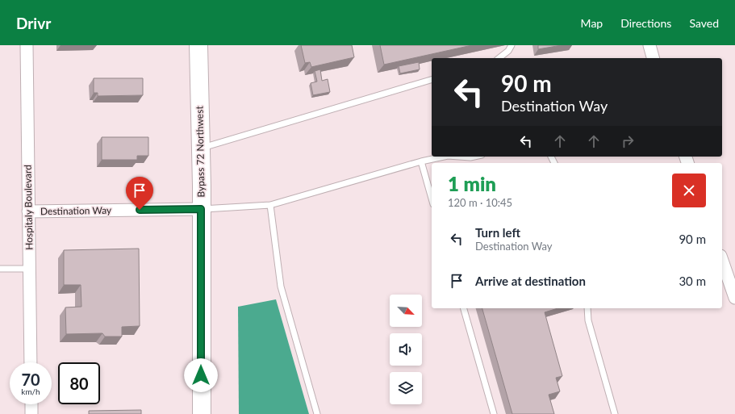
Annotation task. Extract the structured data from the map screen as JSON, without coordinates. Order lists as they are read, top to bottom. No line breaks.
{"streets":{"highway":["Bypass 72 Northwest"],"street":["Hospitaly Boulevard","Destination Way"]},"crossings":[["Bypass 72 Northwest","Destination Way"],["Hospitaly Boulevard","Destination Way"]],"north":"bottom right","page":{"header":"Drivr","nav":["Map","Directions","Saved"],"turn":["90 m","Destination Way"],"heading":["1 min","120 m · 10:45"],"list":[{"name":"Turn left","note":"Destination Way","value":"90 m"},{"name":"Arrive at destination","value":"30 m"}],"speed":"70 km/h","limit":"80"}}
